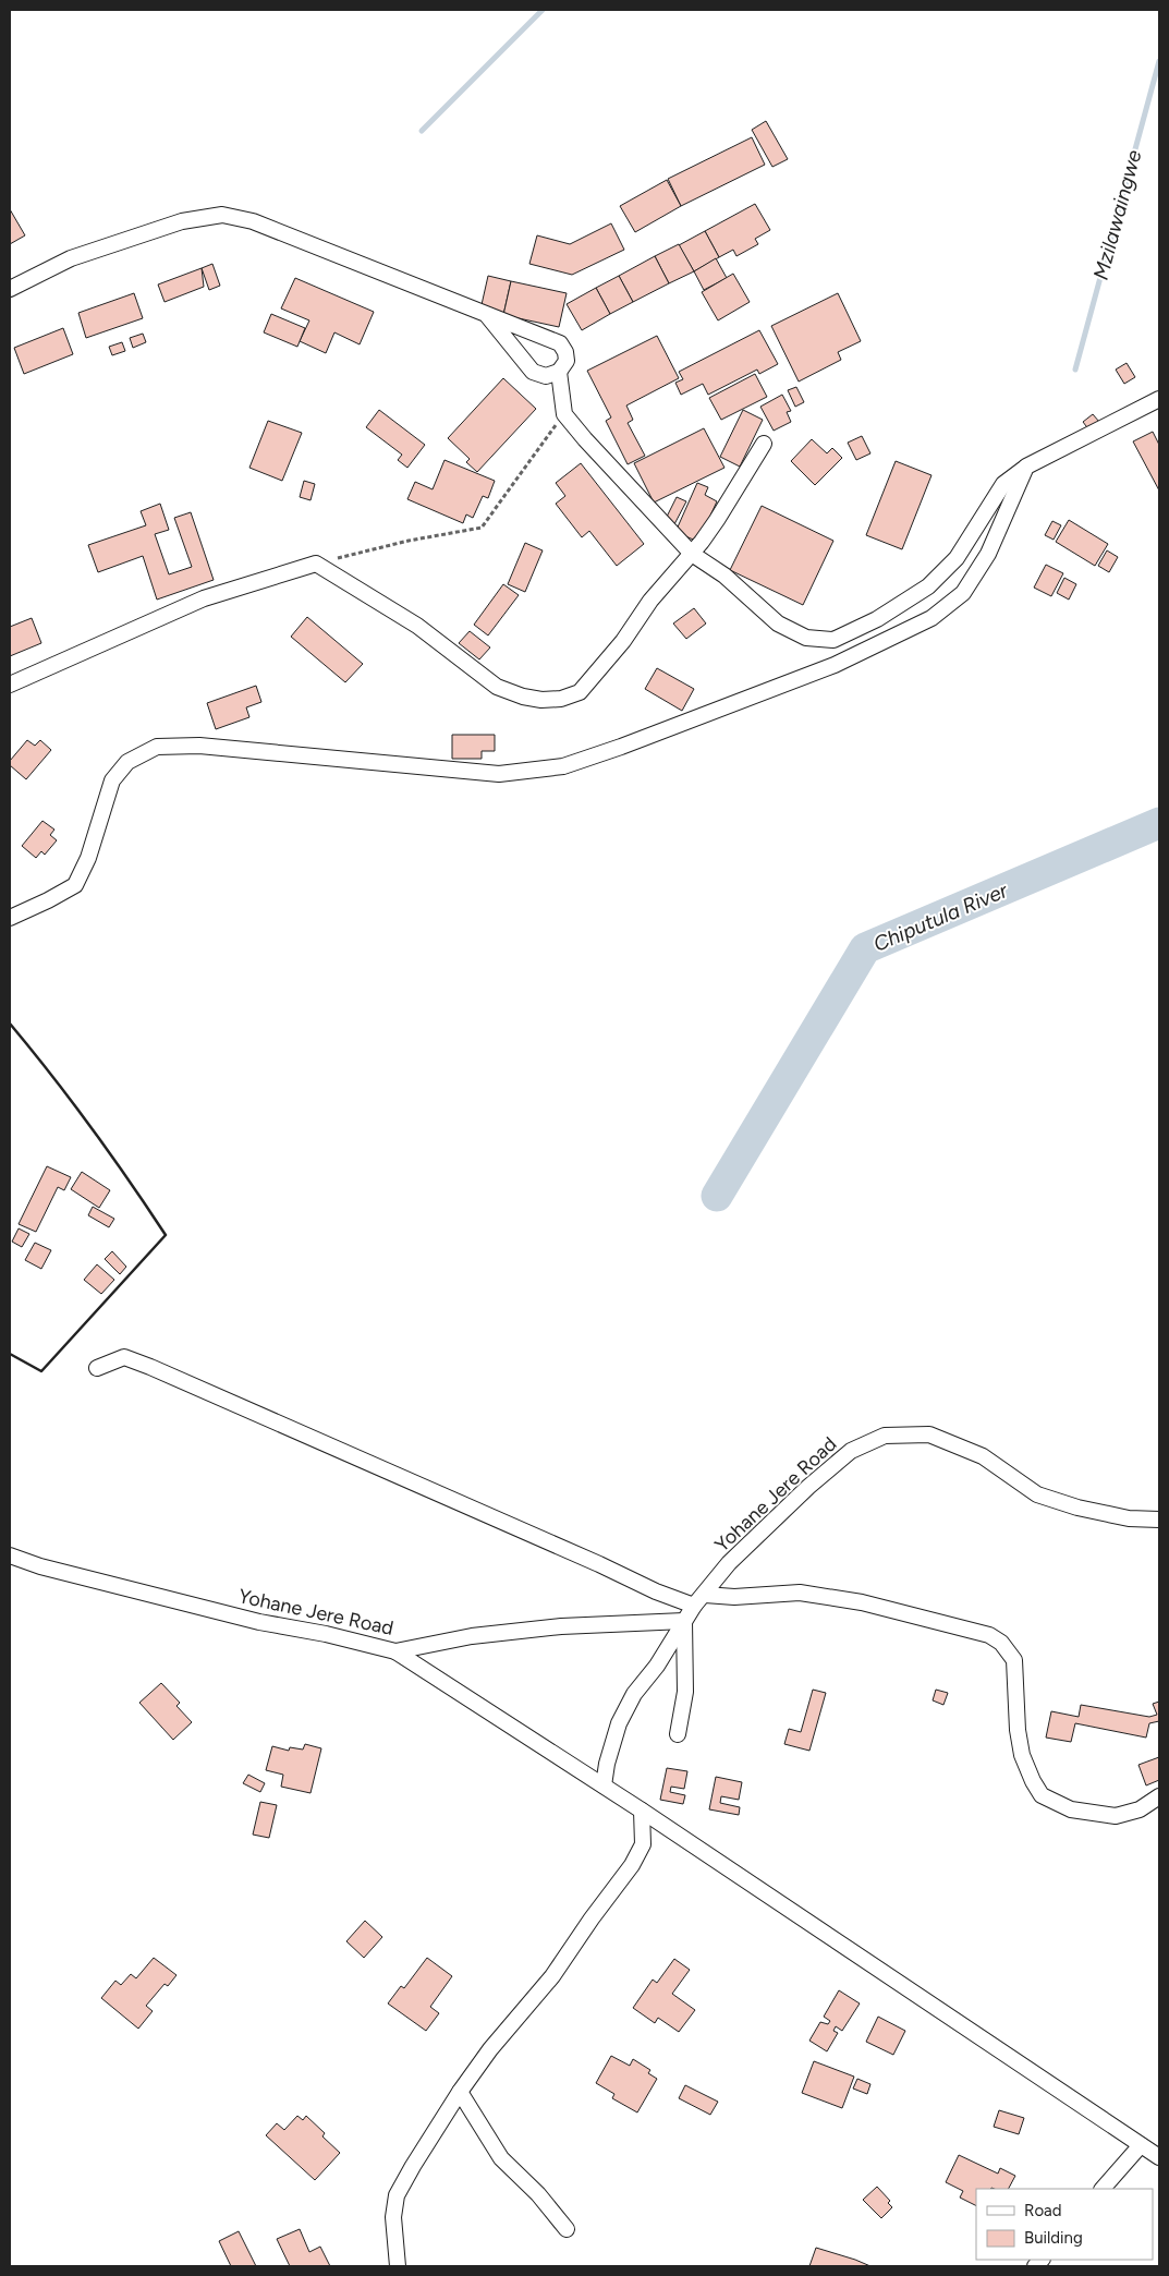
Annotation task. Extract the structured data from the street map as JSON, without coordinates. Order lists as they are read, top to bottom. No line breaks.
{"streets":{"street":["Yohane Jere Road"]},"water":["Mzilawaingwe","Chiputula River"],"legend":["Road","Building"]}
